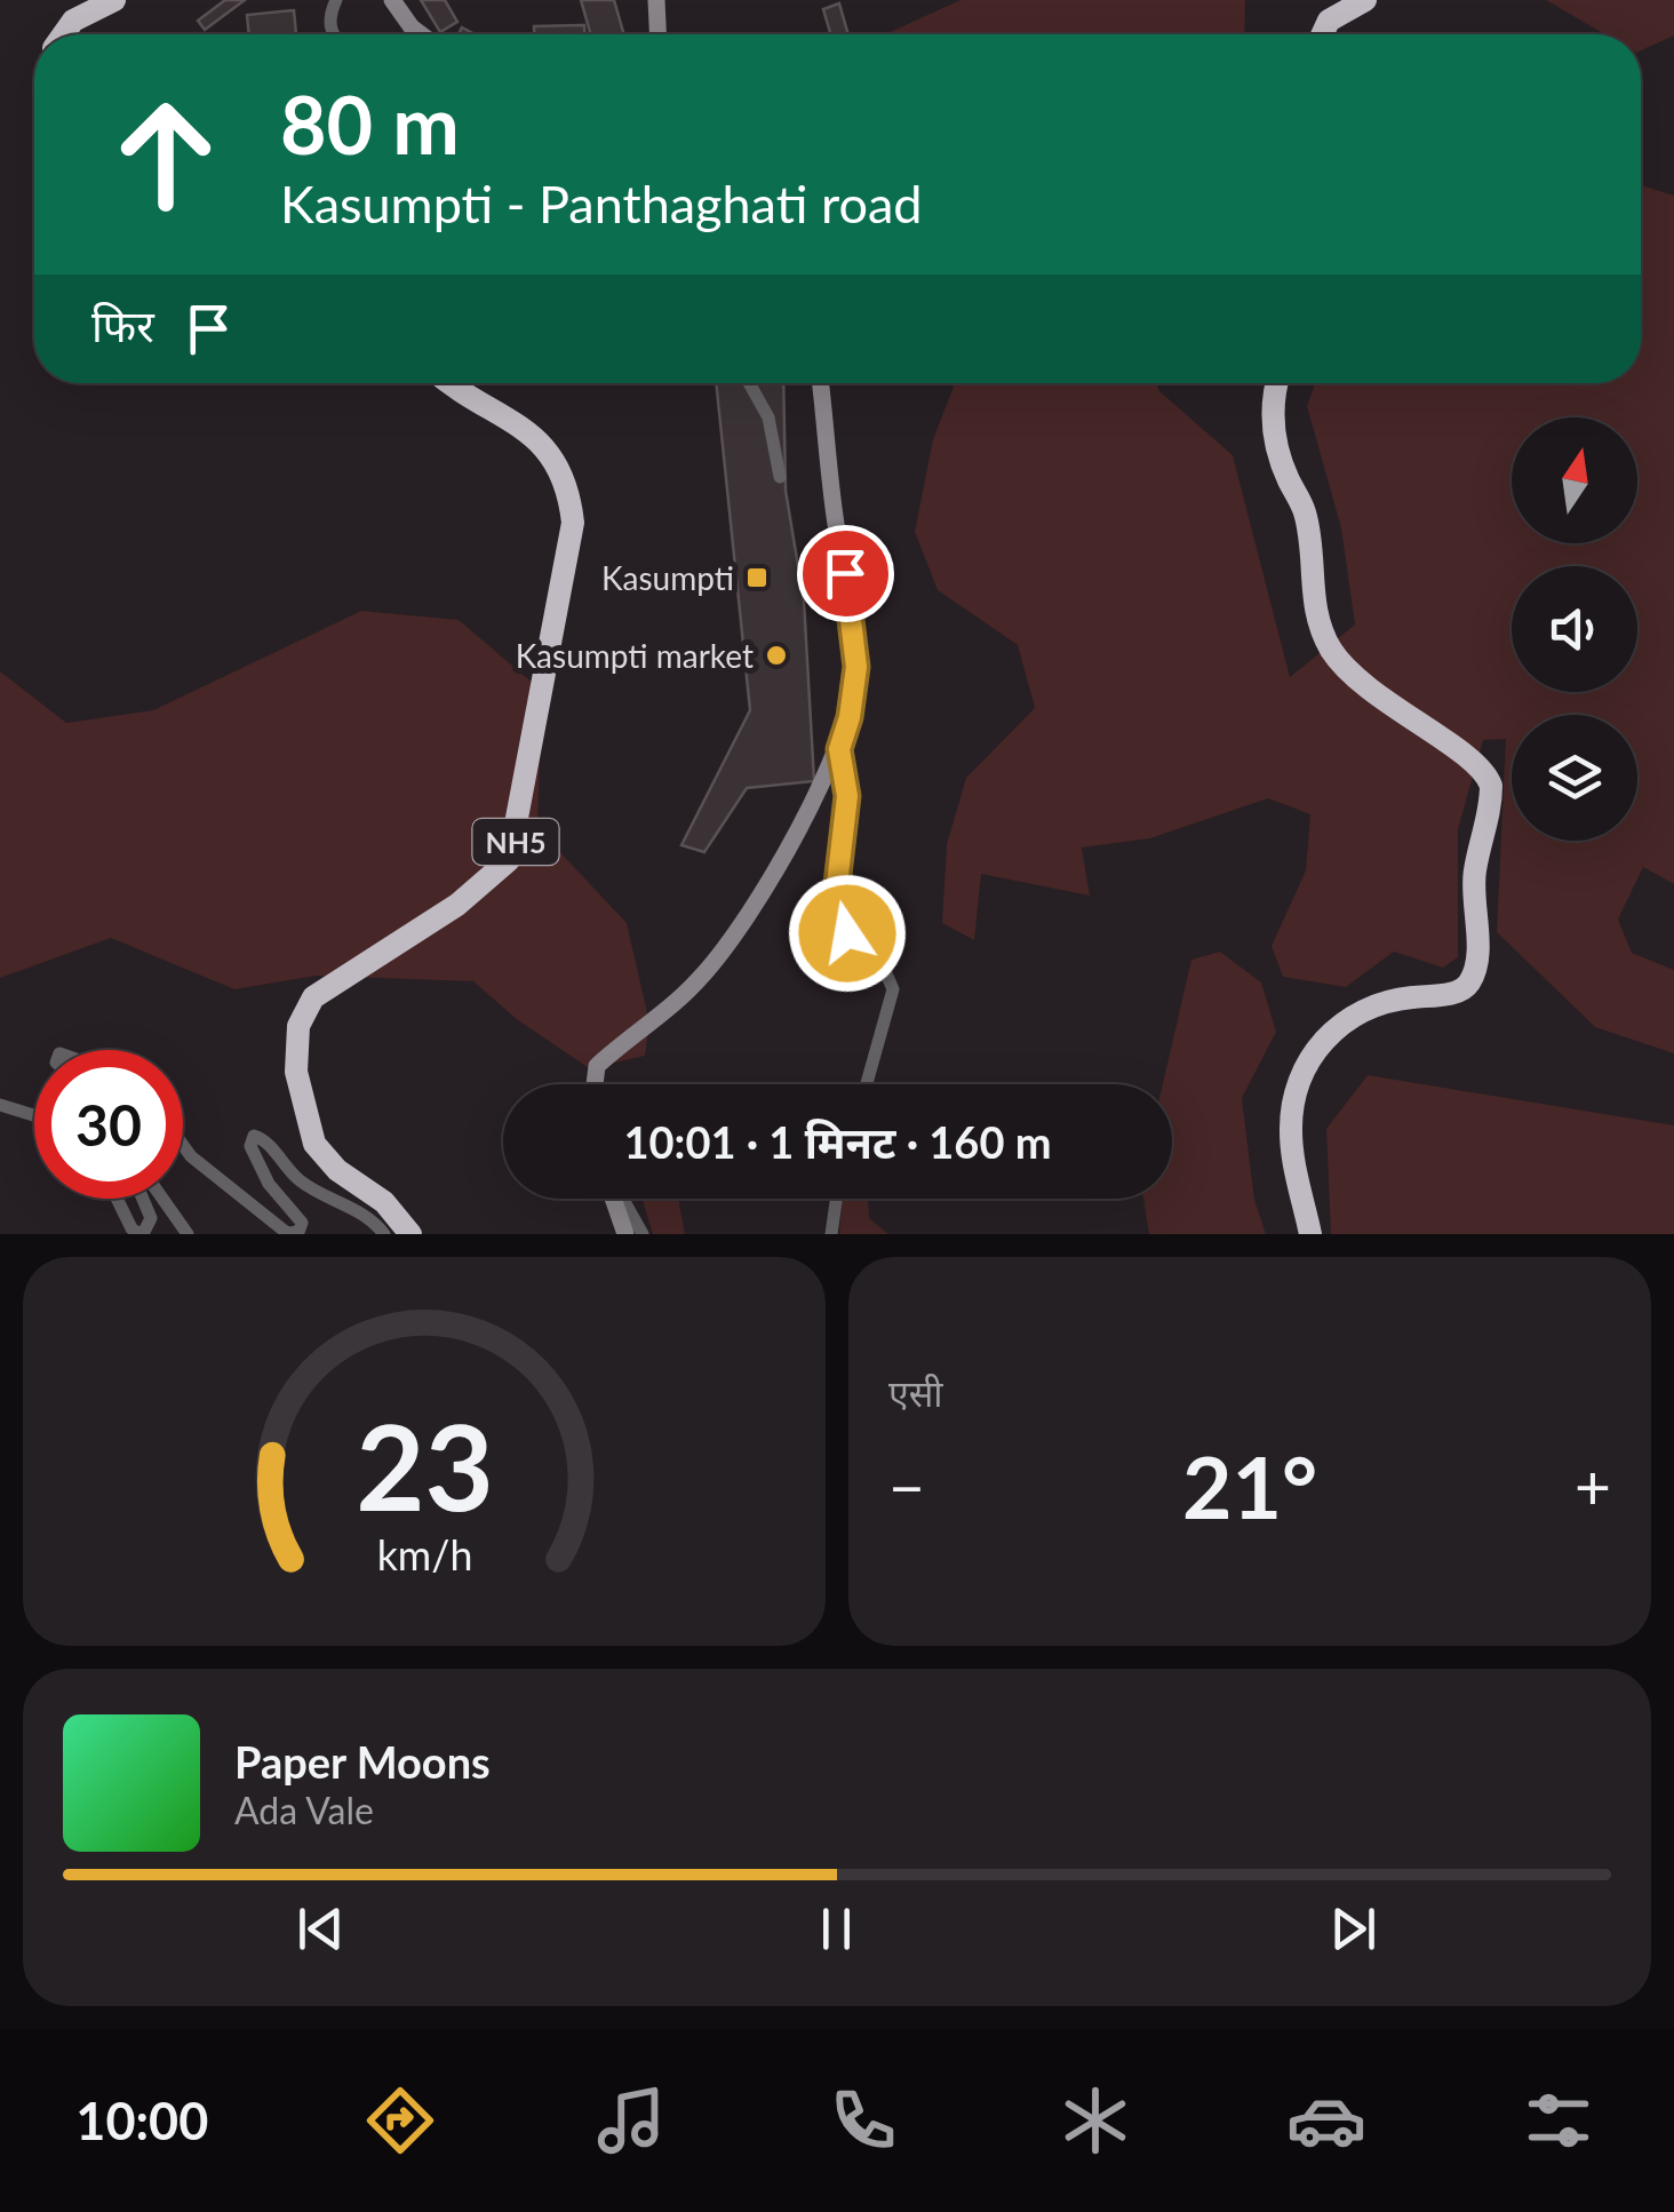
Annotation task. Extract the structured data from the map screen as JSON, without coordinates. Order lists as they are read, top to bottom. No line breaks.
{"streets":{"highway":["NH5"]},"places":{"transit":["Kasumpti"],"other":["Kasumpti market"]},"north":"top","page":{"turn":["80 m","Kasumpti - Panthaghati road"],"then":"फिर","limit":"30","trip":"10:01 · 1 मिनट · 160 m","tile":"एसी","heat":["−","21°","+"],"song":["Paper Moons","Ada Vale"],"tabs":"10:00","gauge":["23","km/h"]}}
